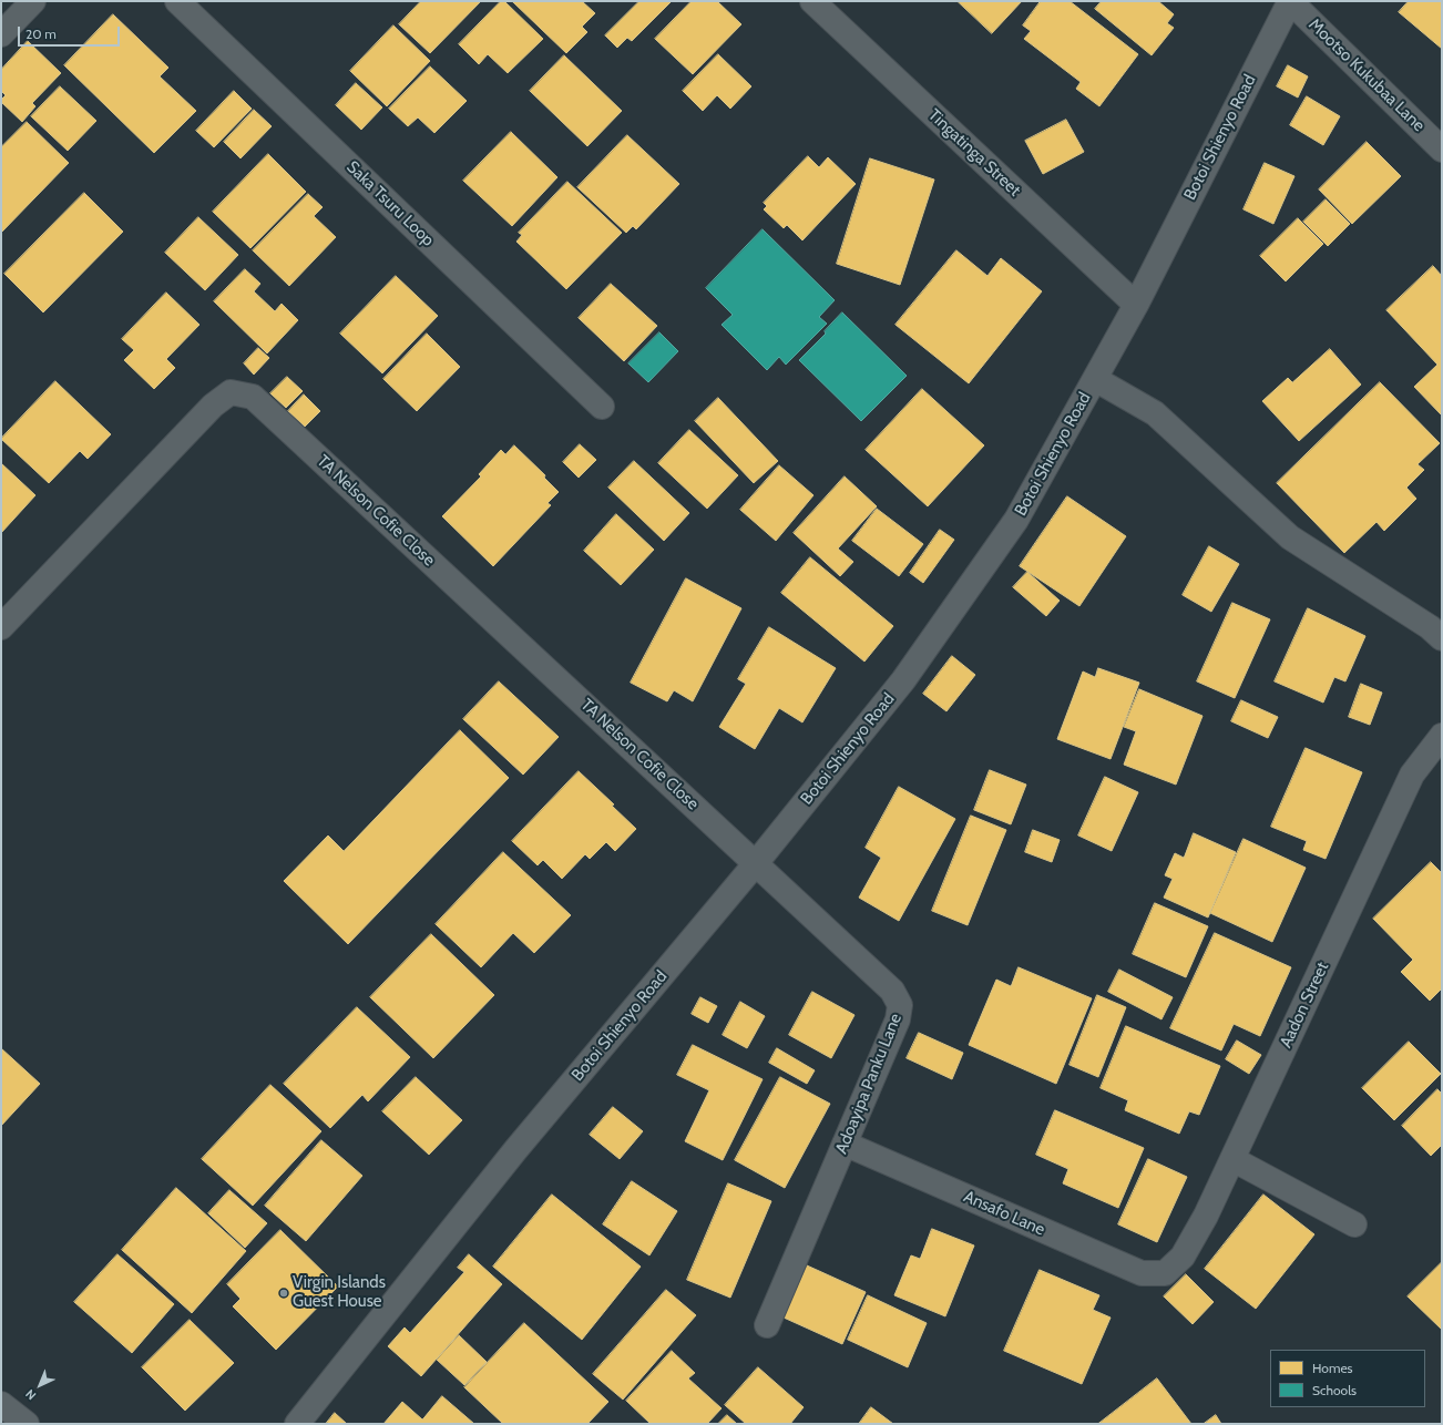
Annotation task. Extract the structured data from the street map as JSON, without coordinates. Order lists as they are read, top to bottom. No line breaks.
{"streets":{"street":["Mootso Kukubaa Lane","Botoi Shienyo Road","Tingatinga Street","Saka Tsuru Loop","TA Nelson Cofie Close","Aadon Street","Adoayipa Panku Lane","Ansafo Lane"]},"crossings":[["Mootso Kukubaa Lane","Botoi Shienyo Road"],["Botoi Shienyo Road","Tingatinga Street"],["Botoi Shienyo Road","TA Nelson Cofie Close"],["Botoi Shienyo Road","Adoayipa Panku Lane"],["TA Nelson Cofie Close","Adoayipa Panku Lane"],["Aadon Street","Ansafo Lane"],["Adoayipa Panku Lane","Ansafo Lane"]],"places":["Virgin Islands Guest House"],"legend":["Homes","Schools"],"scale_bar":"20 m","north":"bottom left"}
